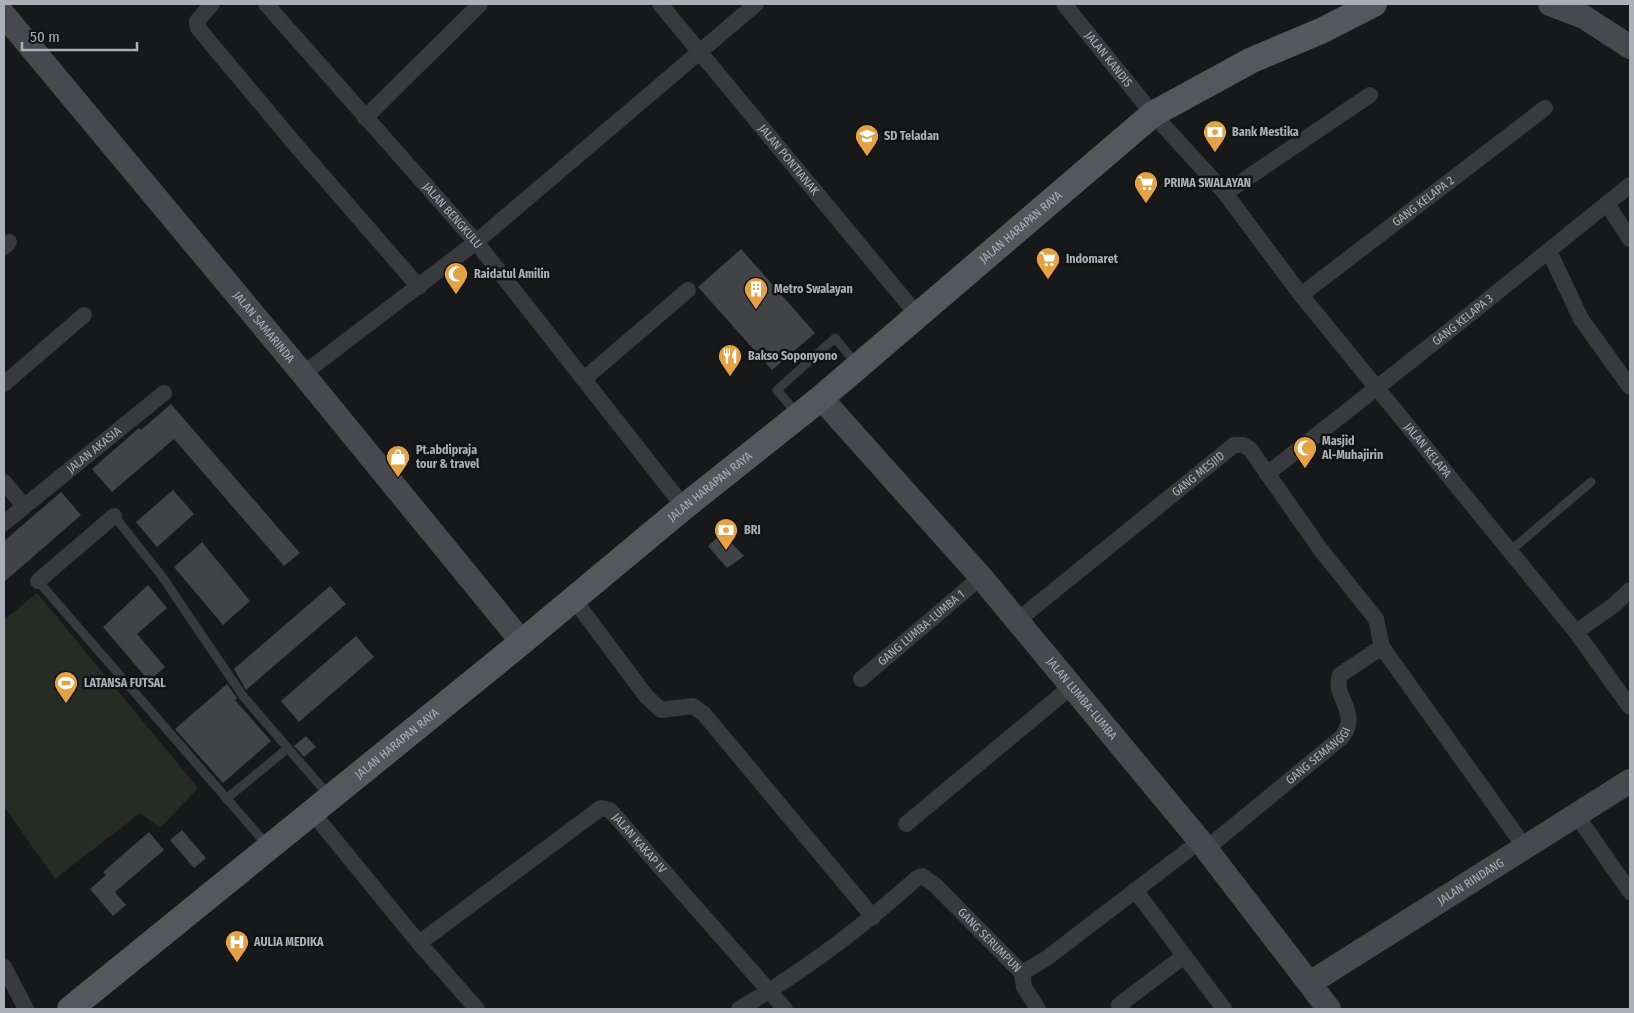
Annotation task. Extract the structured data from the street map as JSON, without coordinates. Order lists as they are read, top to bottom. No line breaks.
{"streets":{"main road":["JALAN HARAPAN RAYA"],"street":["JALAN KANDIS","JALAN PONTIANAK","GANG KELAPA 2","JALAN BENGKULU","GANG KELAPA 3","JALAN SAMARINDA","JALAN AKASIA","JALAN KELAPA","GANG MESJID","GANG LUMBA-LUMBA 1","JALAN LUMBA-LUMBA","GANG SEMANGGI","JALAN KAKAP IV","JALAN RINDANG","GANG SERUMPUN"]},"crossings":[["JALAN KANDIS","JALAN HARAPAN RAYA"],["JALAN KANDIS","JALAN KELAPA"],["JALAN PONTIANAK","JALAN HARAPAN RAYA"],["GANG KELAPA 2","JALAN KELAPA"],["JALAN BENGKULU","JALAN HARAPAN RAYA"],["JALAN HARAPAN RAYA","JALAN SAMARINDA"],["JALAN HARAPAN RAYA","JALAN KELAPA"],["JALAN HARAPAN RAYA","JALAN LUMBA-LUMBA"],["GANG KELAPA 3","JALAN KELAPA"],["GANG MESJID","JALAN LUMBA-LUMBA"],["GANG LUMBA-LUMBA 1","JALAN LUMBA-LUMBA"],["JALAN LUMBA-LUMBA","GANG SEMANGGI"],["JALAN LUMBA-LUMBA","JALAN RINDANG"],["JALAN LUMBA-LUMBA","GANG SERUMPUN"],["GANG SEMANGGI","GANG SERUMPUN"]],"places":{"bank":["Bank Mestika","BRI"],"school or university":["SD Teladan"],"supermarket":["PRIMA SWALAYAN","Indomaret"],"mosque":["Raidatul Amilin","Masjid Al-Muhajirin"],"building":["Metro Swalayan"],"restaurant":["Bakso Soponyono"],"shop":["Pt.abdipraja tour & travel"],"sports":["LATANSA FUTSAL"],"hospital":["AULIA MEDIKA"]},"scale_bar":"50 m"}
